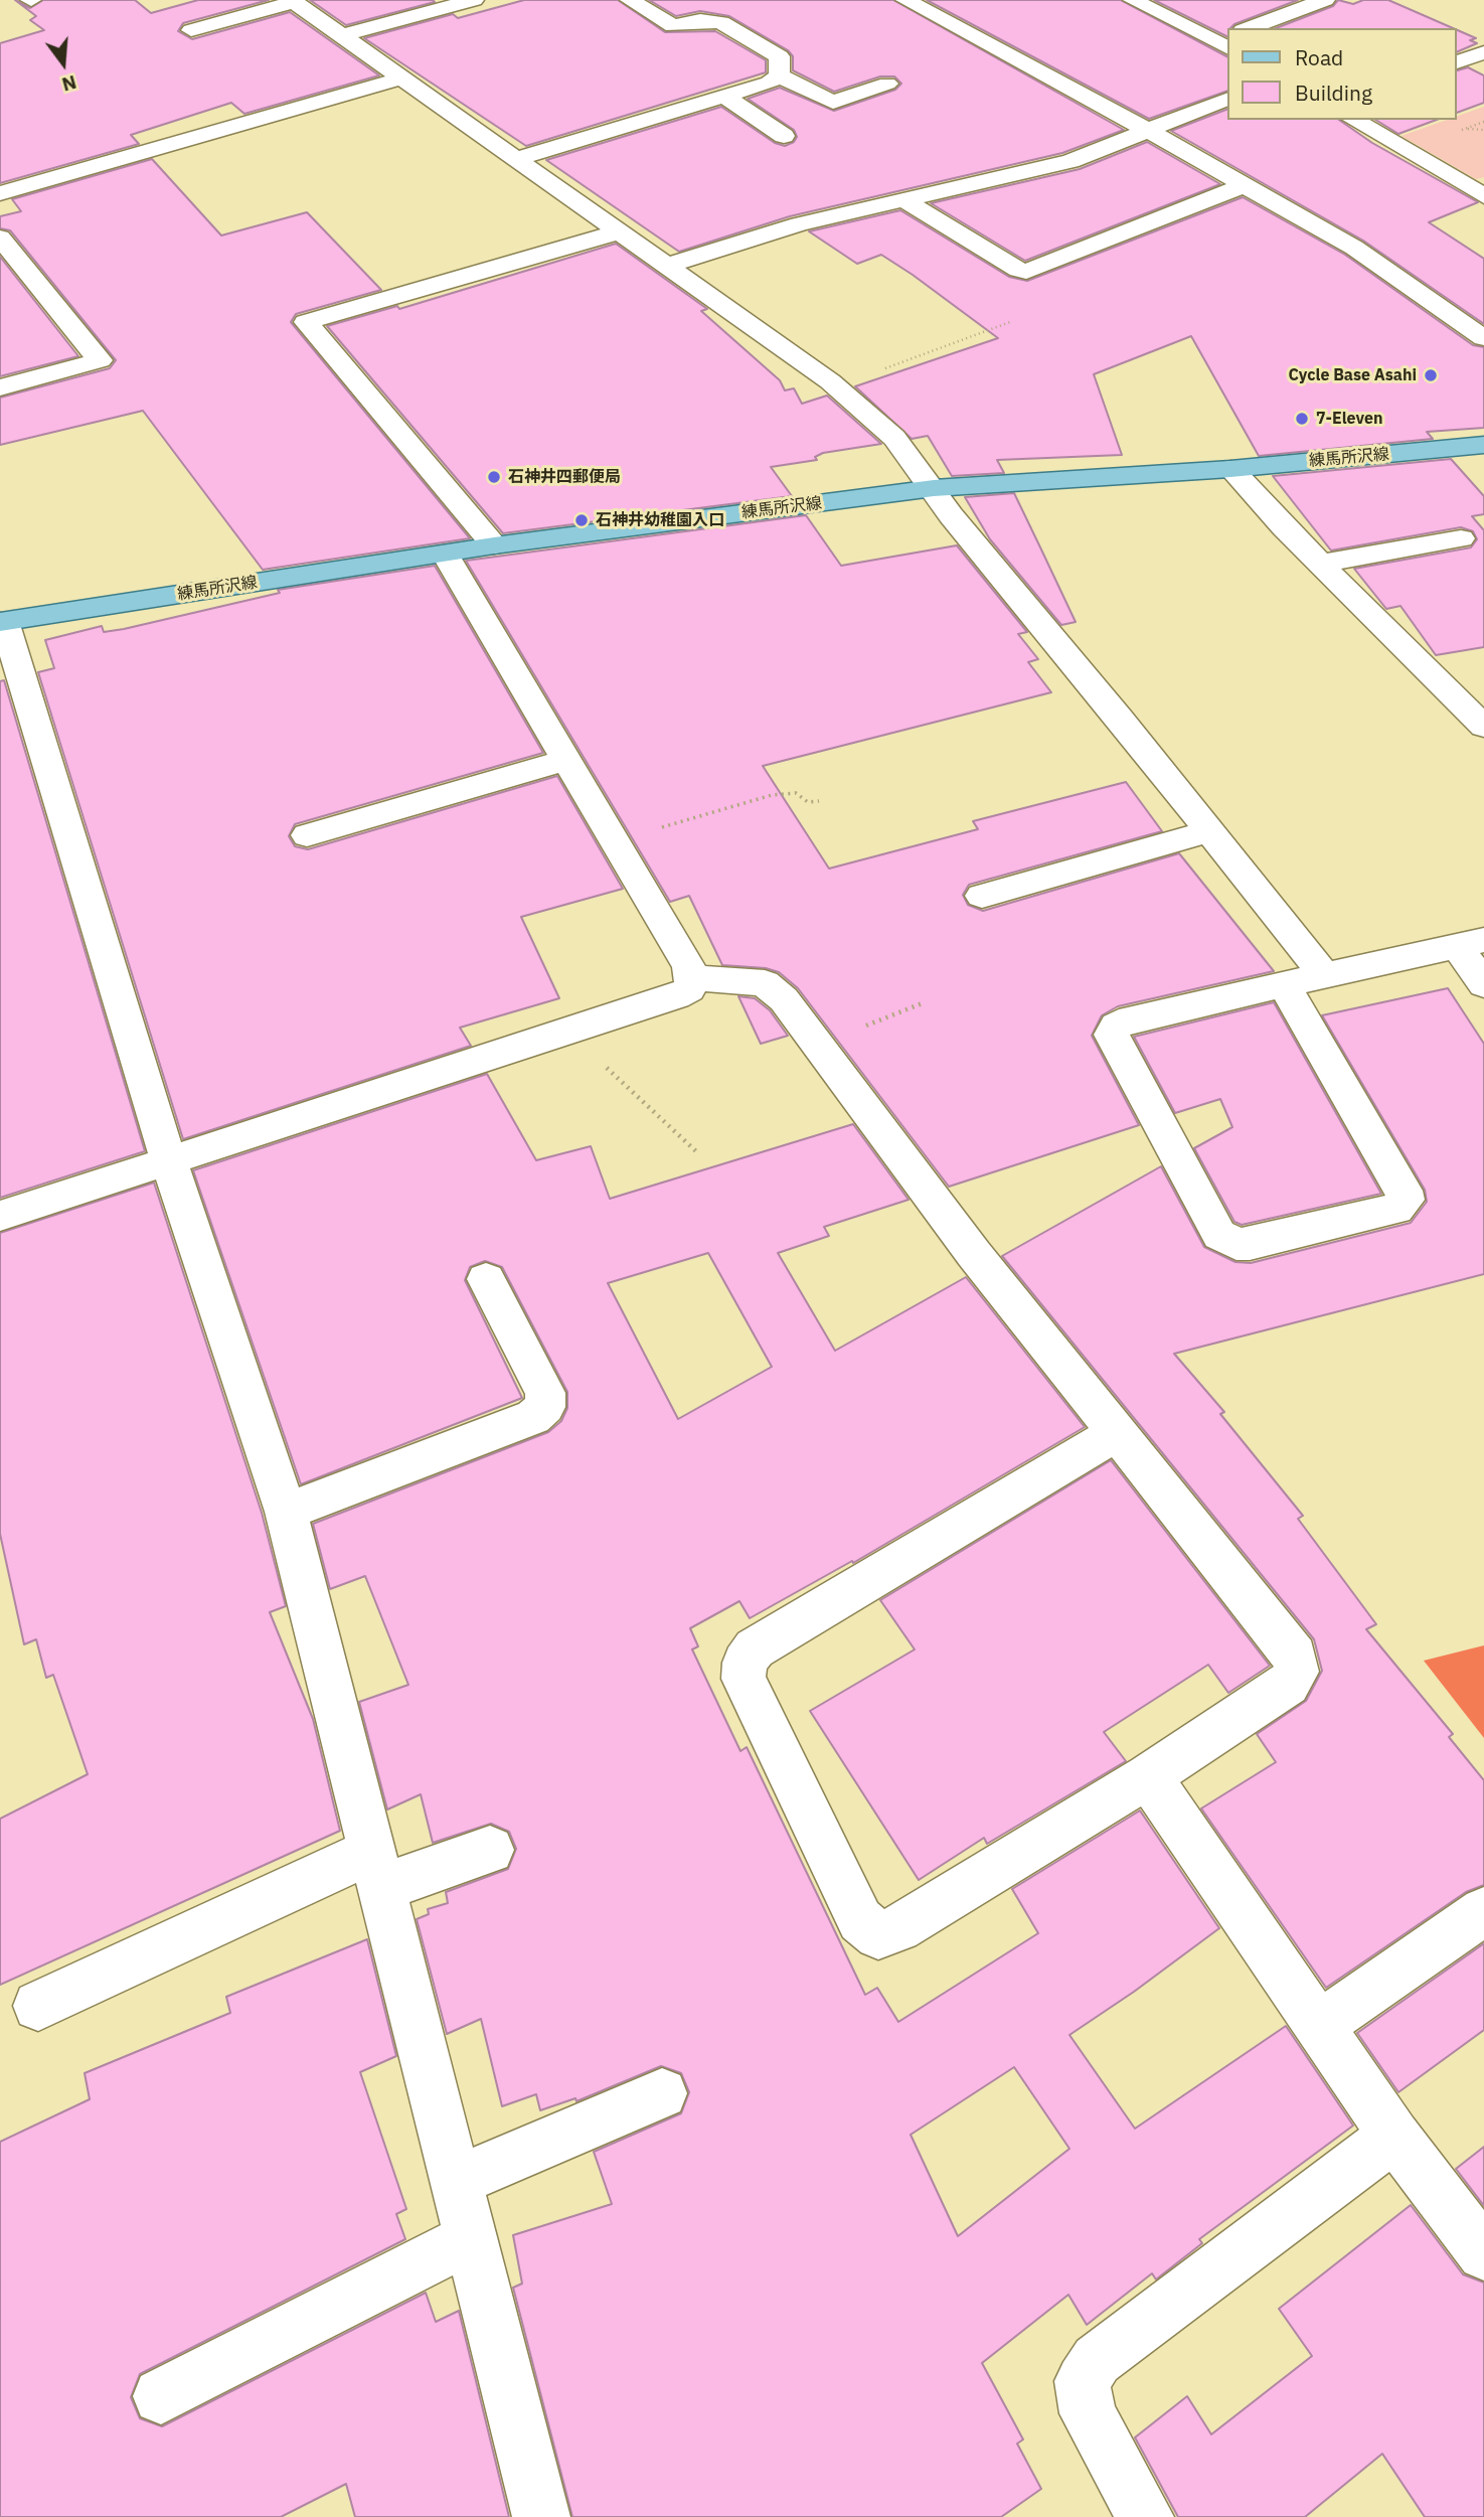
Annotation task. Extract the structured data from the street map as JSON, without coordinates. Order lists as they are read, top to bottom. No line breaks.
{"streets":{"main road":["練馬所沢線"]},"places":["Cycle Base Asahi","7-Eleven","石神井四郵便局","石神井幼稚園入口"],"legend":["Road","Building"],"north":"bottom"}
